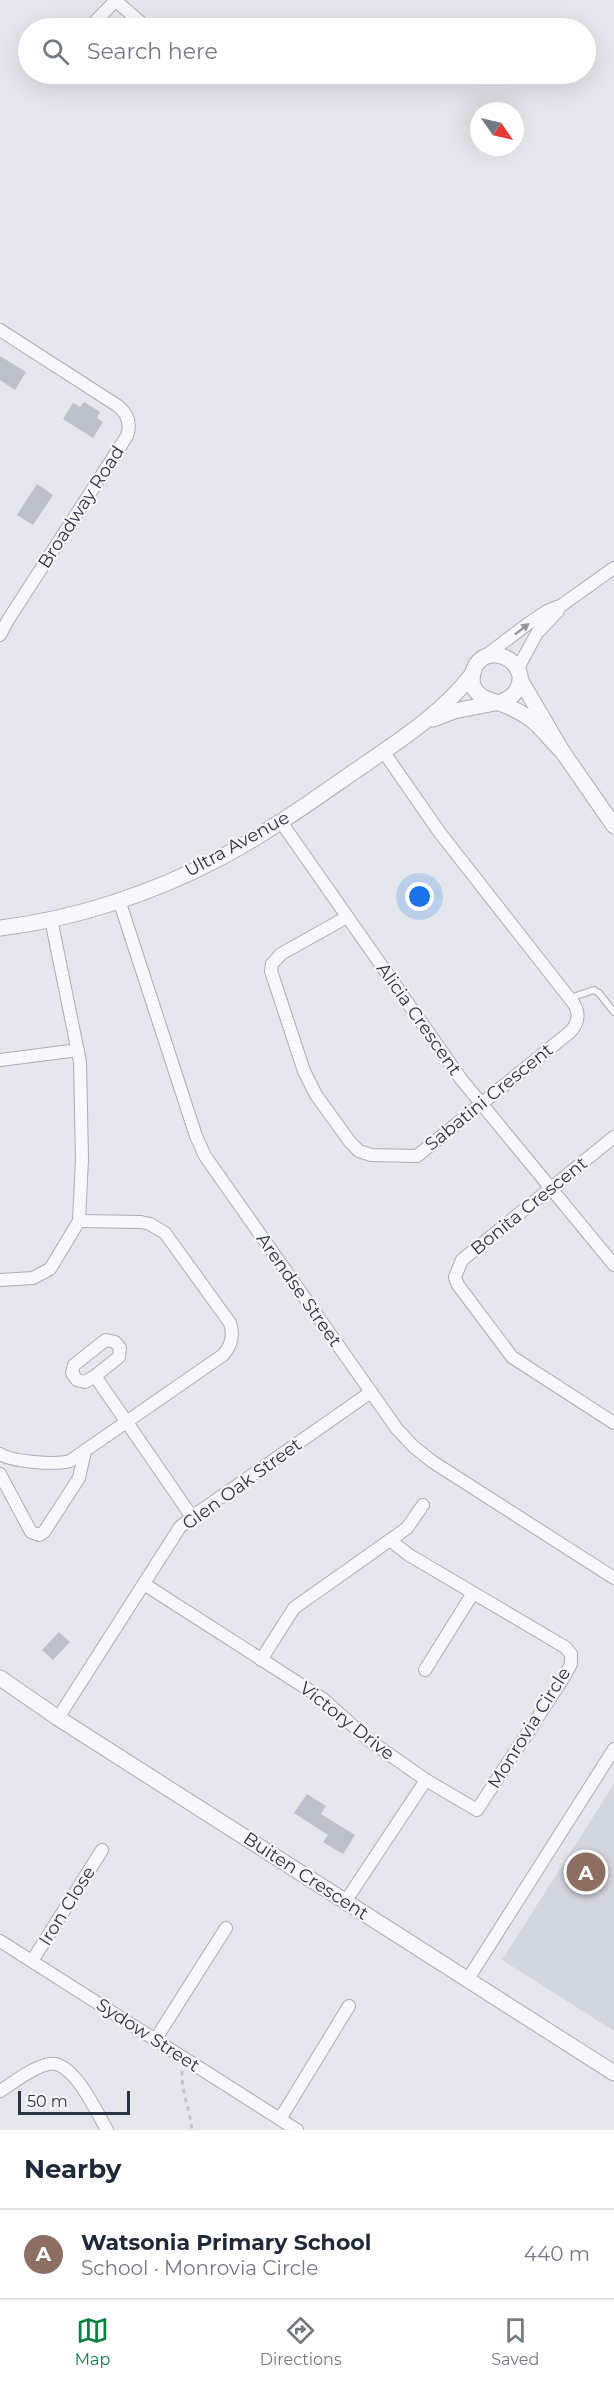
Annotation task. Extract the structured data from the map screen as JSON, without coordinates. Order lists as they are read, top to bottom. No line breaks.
{"streets":{"street":["Broadway Road","Ultra Avenue","Alicia Crescent","Sabatini Crescent","Bonita Crescent","Arendse Street","Glen Oak Street","Victory Drive","Monrovia Circle","Buiten Crescent","Iron Close","Sydow Street"]},"crossings":[["Ultra Avenue","Alicia Crescent"],["Ultra Avenue","Arendse Street"],["Alicia Crescent","Sabatini Crescent"],["Alicia Crescent","Bonita Crescent"],["Arendse Street","Glen Oak Street"],["Glen Oak Street","Victory Drive"],["Glen Oak Street","Buiten Crescent"],["Victory Drive","Monrovia Circle"],["Iron Close","Sydow Street"]],"scale_bar":"50 m","north":"bottom right","page":{"search":"Search here","pins":"A","scale":"50 m","heading":"Nearby","list":[{"mark":"A","name":"Watsonia Primary School","note":"School · Monrovia Circle","value":"440 m"}],"nav":["Map","Directions","Saved"]}}
